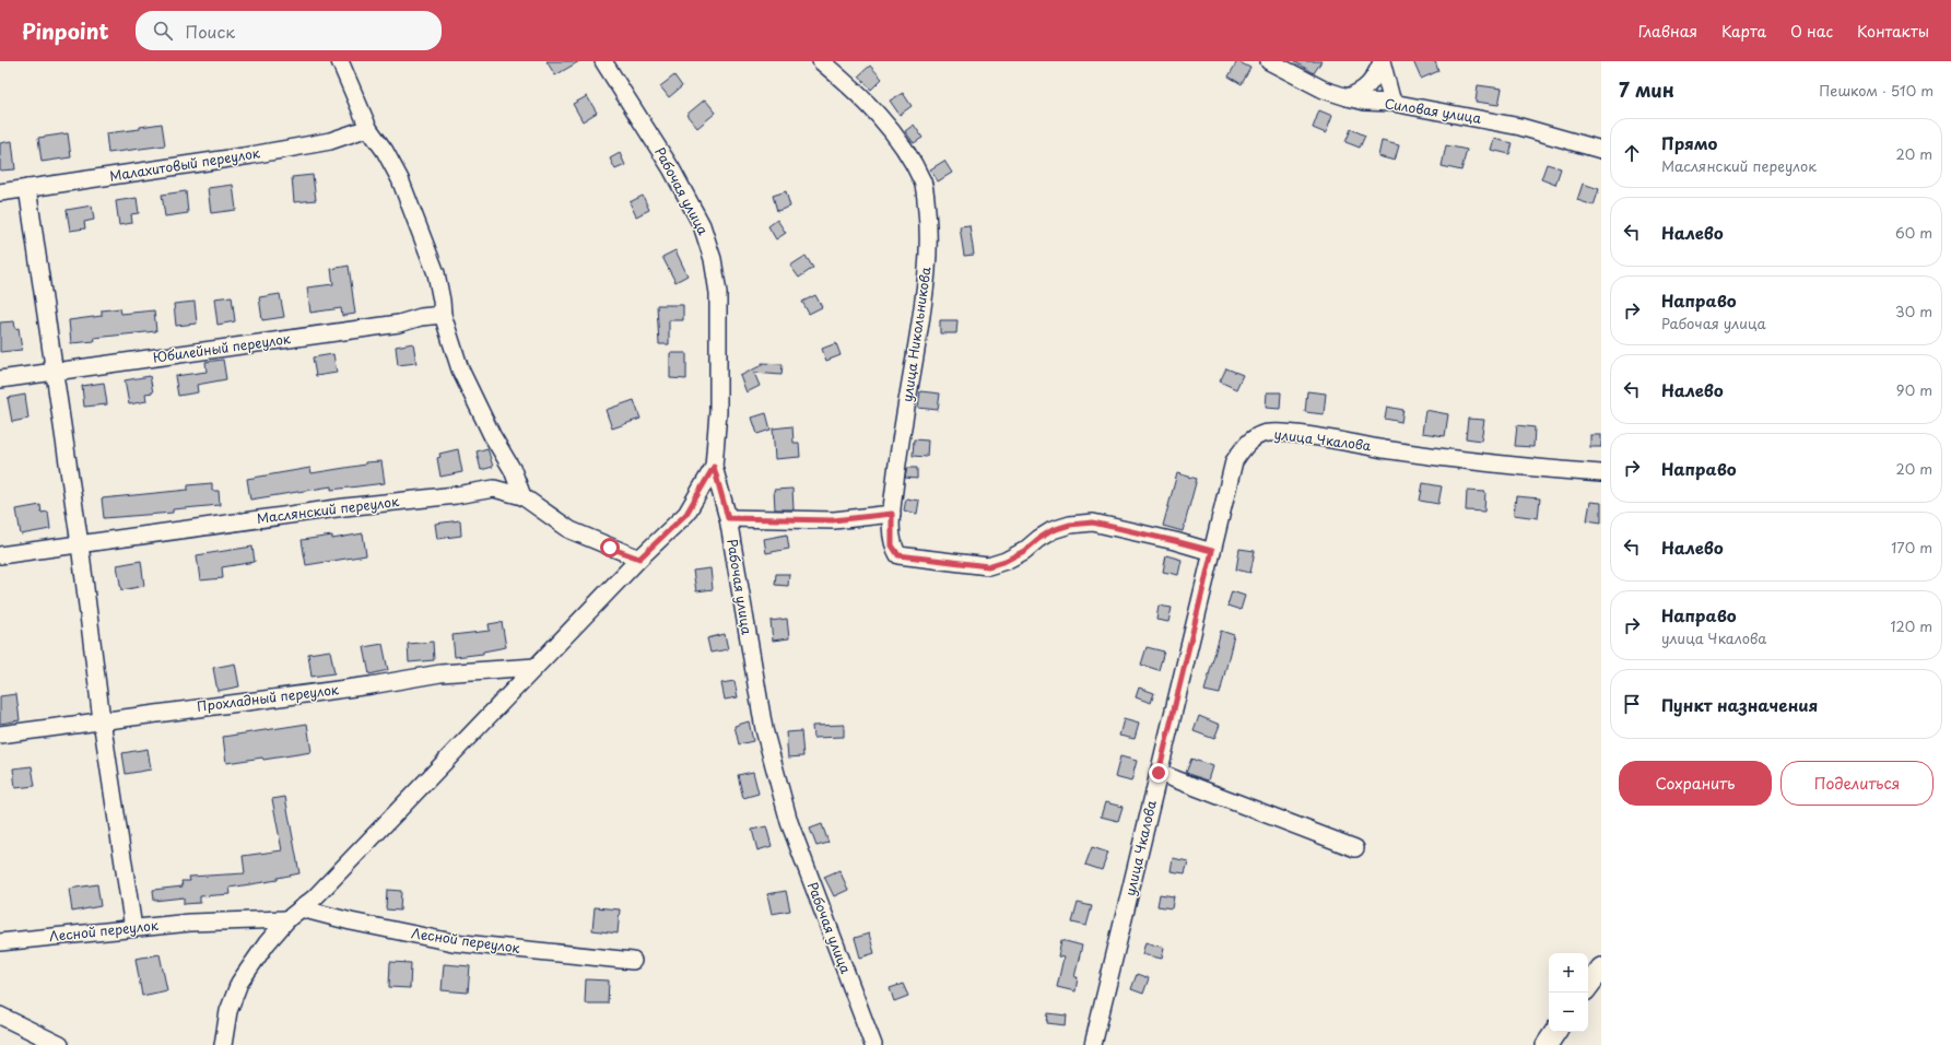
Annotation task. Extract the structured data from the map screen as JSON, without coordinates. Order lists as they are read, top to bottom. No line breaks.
{"streets":{"street":["Силовая улица","Малахитовый переулок","Рабочая улица","улица Никольникова","Юбилейный переулок","улица Чкалова","Маслянский переулок","Прохладный переулок","Лесной переулок"]},"crossings":[["улица Никольникова","улица Чкалова"]],"page":{"header":"Pinpoint","search":"Поиск","nav":["Главная","Карта","О нас","Контакты"],"heading":["7 мин","Пешком · 510 m"],"list":[["Прямо","Маслянский переулок","20 m"],["Налево","60 m"],["Направо","Рабочая улица","30 m"],["Налево","90 m"],["Направо","20 m"],["Налево","170 m"],["Направо","улица Чкалова","120 m"],"Пункт назначения"],"buttons":["Сохранить","Поделиться"],"map_buttons":["+","−"]}}
